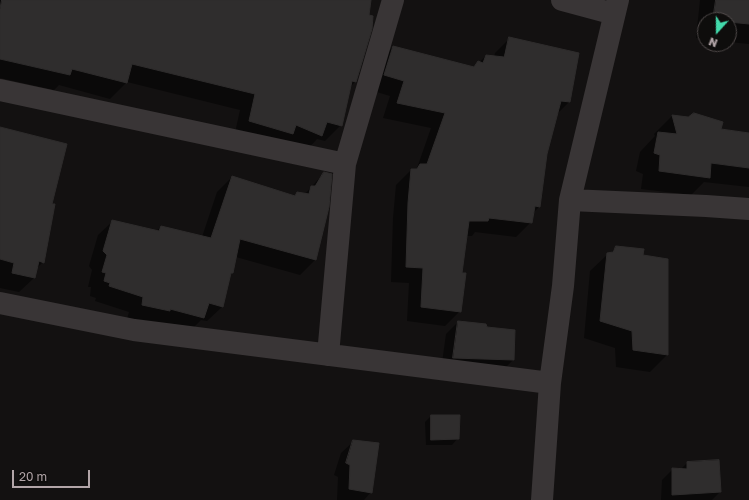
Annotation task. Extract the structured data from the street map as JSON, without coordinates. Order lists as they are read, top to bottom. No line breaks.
{"scale_bar":"20 m","north":"bottom"}
